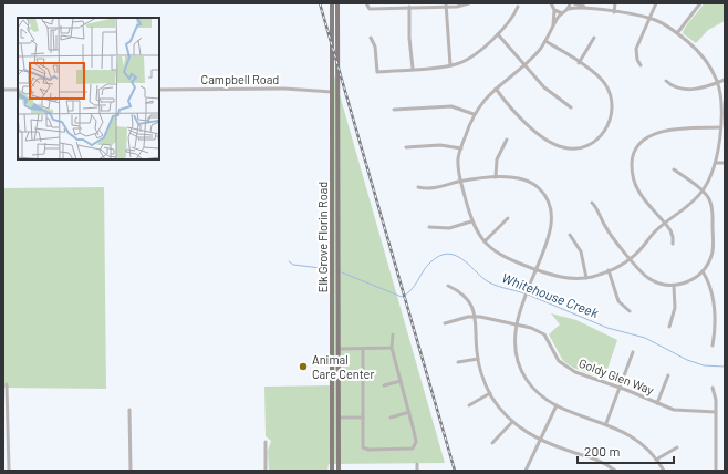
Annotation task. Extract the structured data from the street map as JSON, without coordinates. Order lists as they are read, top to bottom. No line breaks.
{"streets":{"main road":["Elk Grove Florin Road"],"street":["Campbell Road","Goldy Glen Way"]},"crossings":[["Campbell Road","Elk Grove Florin Road"]],"water":["Whitehouse Creek"],"places":["Animal Care Center"],"scale_bar":"200 m"}
